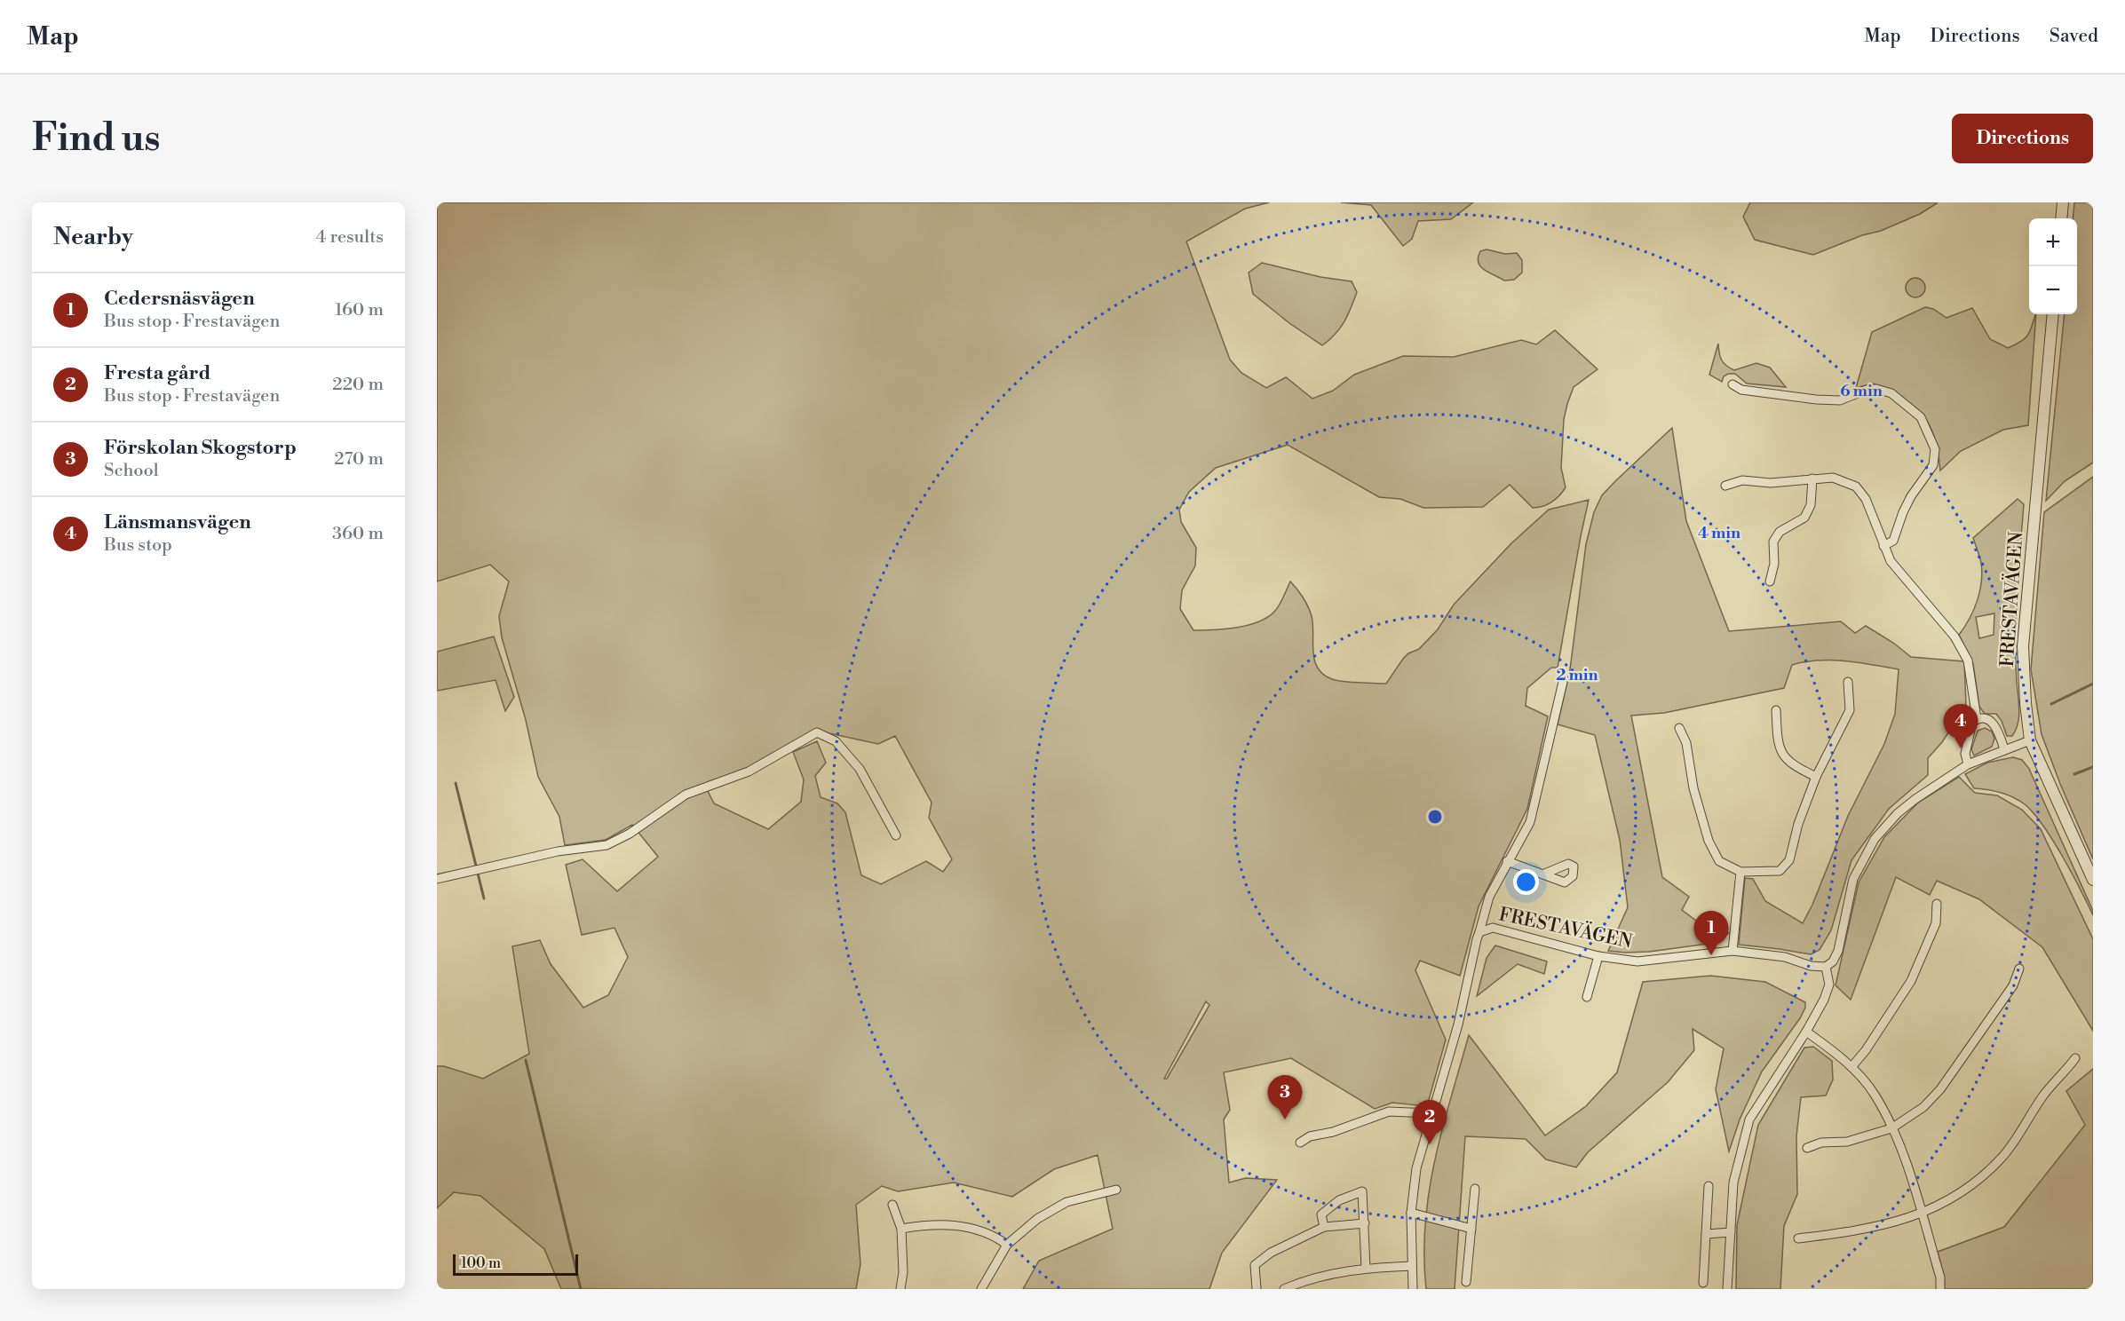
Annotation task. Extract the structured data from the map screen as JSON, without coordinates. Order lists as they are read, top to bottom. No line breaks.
{"streets":{"street":["FRESTAVÄGEN"]},"scale_bar":"100 m","page":{"header":"Map","nav":["Map","Directions","Saved"],"buttons":"Directions","title":"Find us","heading":["Nearby","4 results"],"map_buttons":["+","−"],"list":[{"mark":"1","name":"Cedersnäsvägen","note":"Bus stop · Frestavägen","value":"160 m"},{"mark":"2","name":"Fresta gård","note":"Bus stop · Frestavägen","value":"220 m"},{"mark":"3","name":"Förskolan Skogstorp","note":"School","value":"270 m"},{"mark":"4","name":"Länsmansvägen","note":"Bus stop","value":"360 m"}],"pins":["4","1","3","2"],"scale":"100 m"},"rings":["6 min","4 min","2 min"]}
